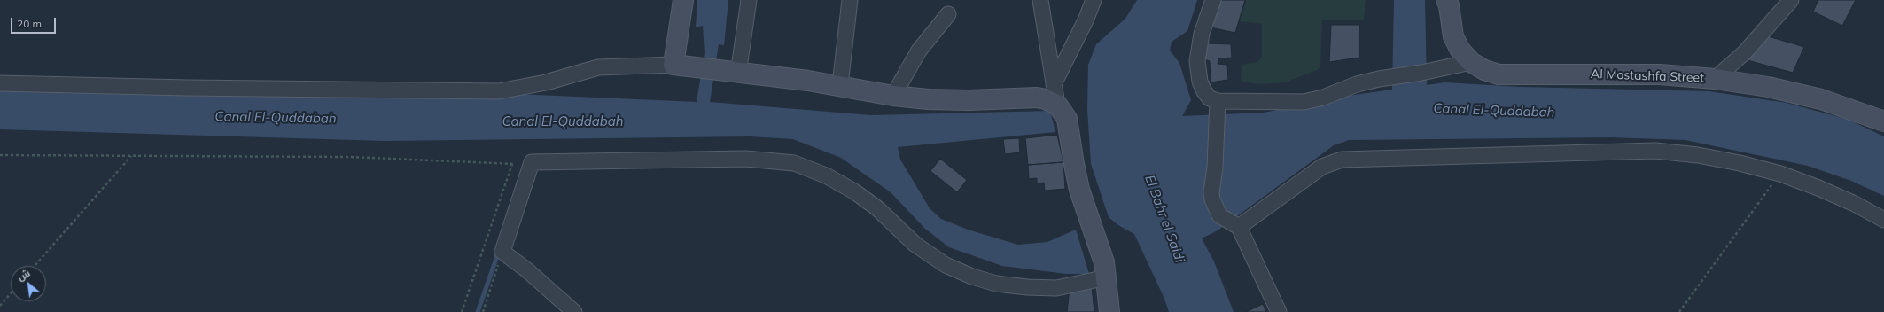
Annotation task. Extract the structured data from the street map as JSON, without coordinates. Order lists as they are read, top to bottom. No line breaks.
{"streets":{"main road":["Al Mostashfa Street"]},"water":["Canal El-Quddabah","El Bahr el Saidi"],"scale_bar":"20 m","north":"top left"}
